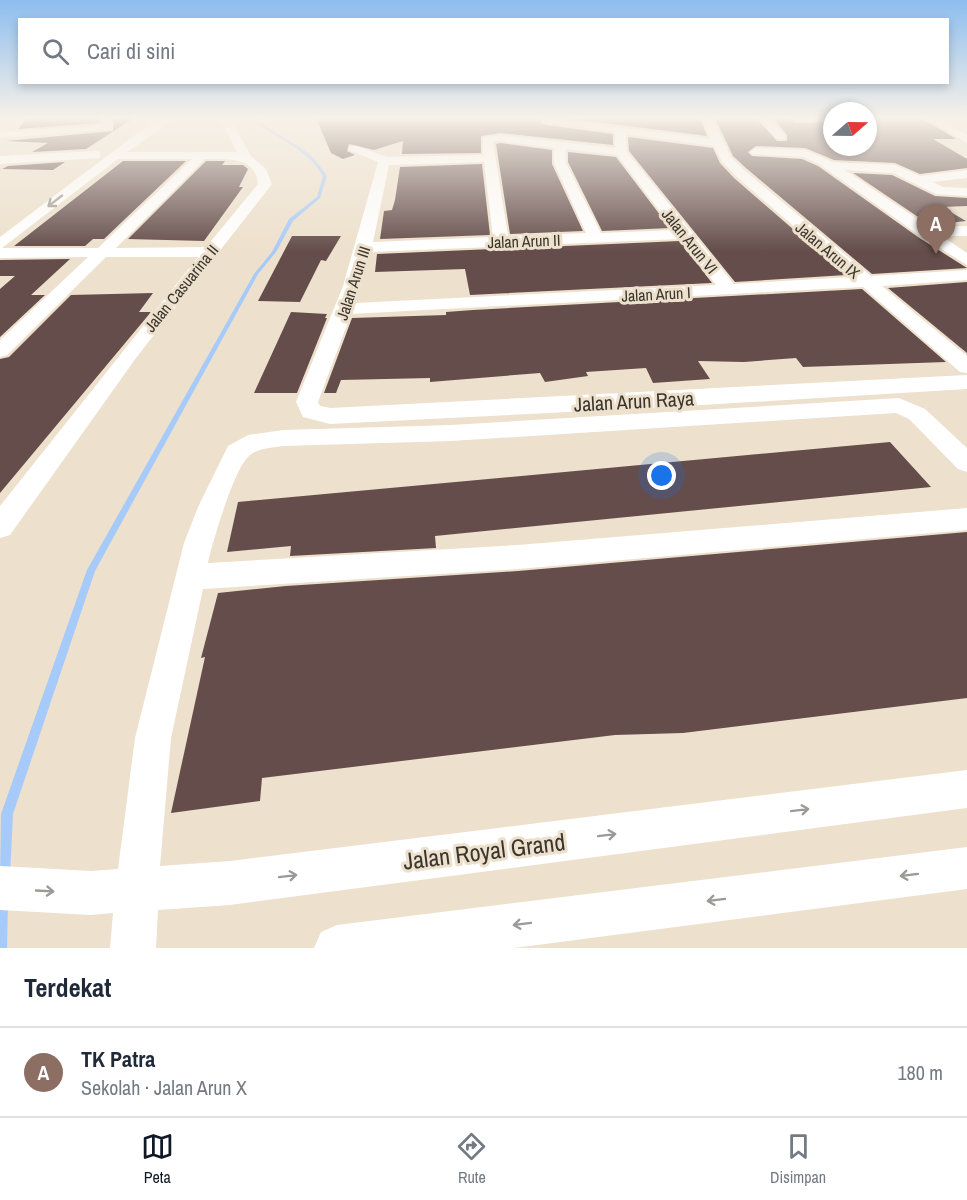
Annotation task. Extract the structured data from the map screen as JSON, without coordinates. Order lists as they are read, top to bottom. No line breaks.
{"streets":{"street":["Jalan Arun II","Jalan Arun VI","Jalan Arun IX","Jalan Arun III","Jalan Casuarina II","Jalan Arun I","Jalan Arun Raya","Jalan Royal Grand"]},"crossings":[["Jalan Arun II","Jalan Arun VI"],["Jalan Arun II","Jalan Arun III"],["Jalan Arun VI","Jalan Arun I"],["Jalan Arun IX","Jalan Arun I"],["Jalan Arun III","Jalan Arun I"],["Jalan Arun III","Jalan Arun Raya"]],"north":"right","page":{"search":"Cari di sini","pins":"A","heading":"Terdekat","list":[{"mark":"A","name":"TK Patra","note":"Sekolah · Jalan Arun X","value":"180 m"}],"nav":["Peta","Rute","Disimpan"]}}
